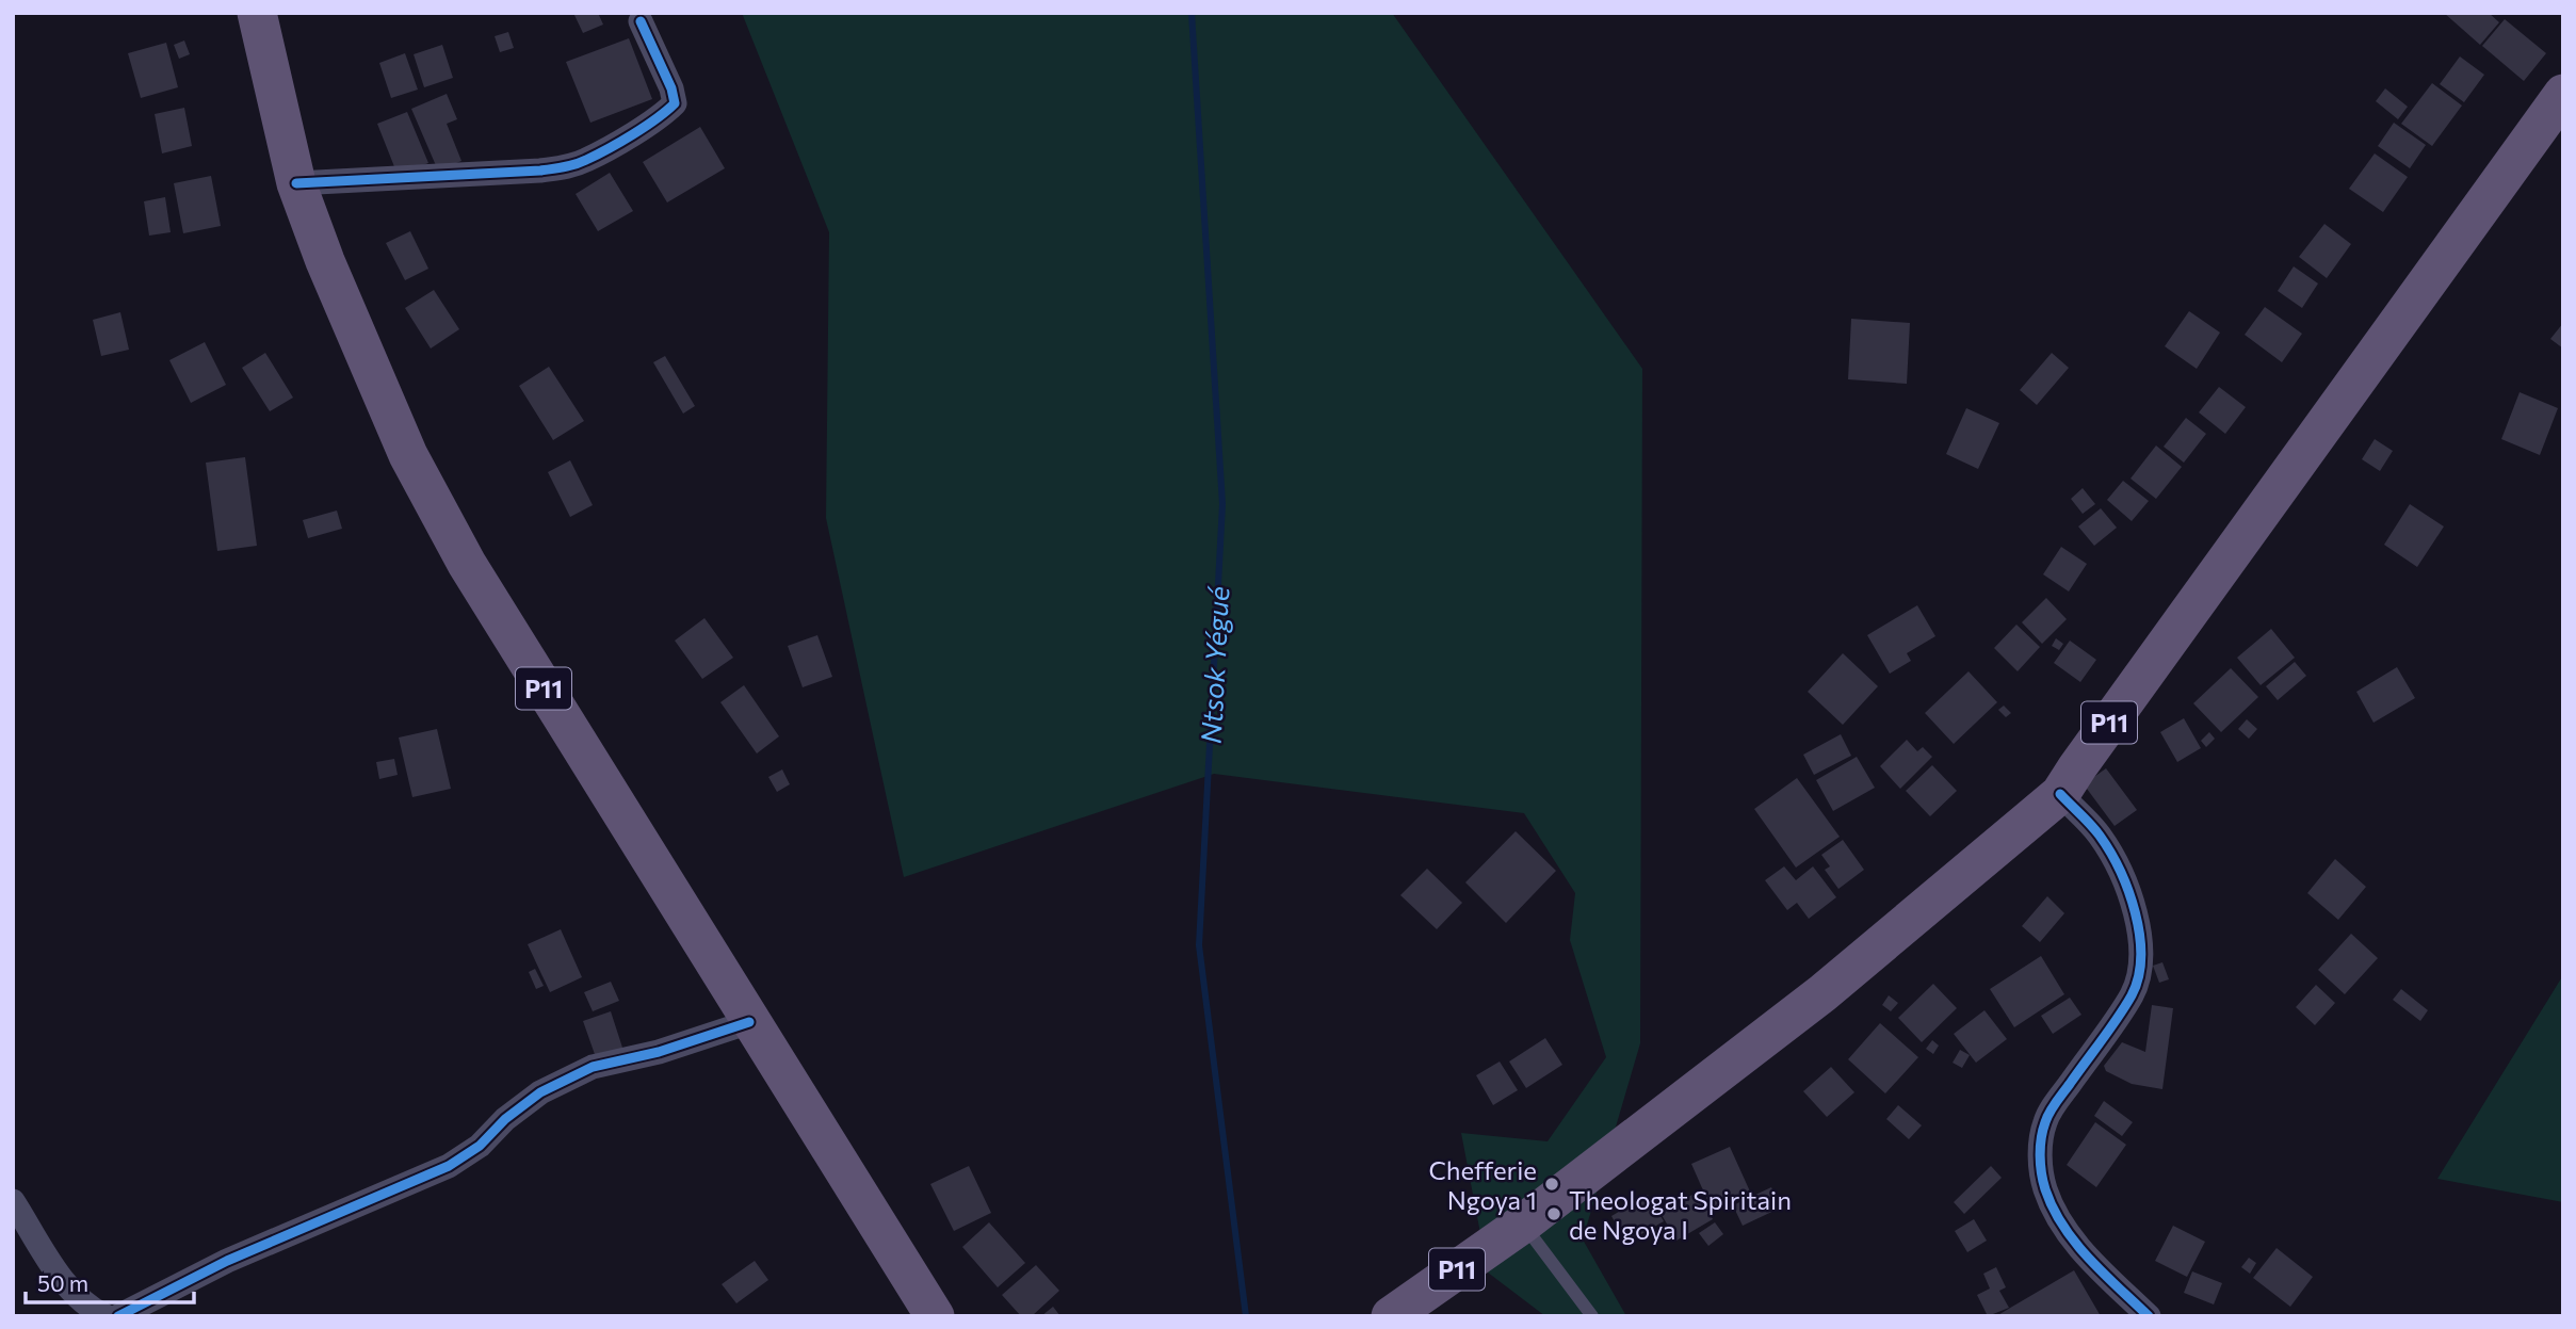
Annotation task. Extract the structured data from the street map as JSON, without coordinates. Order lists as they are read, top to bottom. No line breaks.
{"streets":{"main road":["P11"]},"water":["Ntsok Yégué"],"places":["Chefferie Ngoya 1","Theologat Spiritain de Ngoya I"],"scale_bar":"50 m"}
